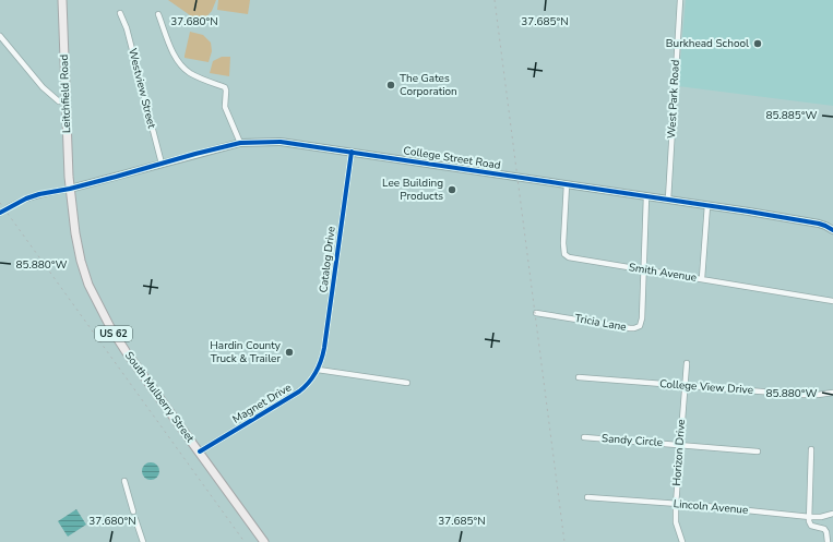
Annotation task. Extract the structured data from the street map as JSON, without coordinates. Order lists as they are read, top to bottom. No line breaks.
{"streets":{"main road":["Leitchfield Road","US 62","South Mulberry Street"],"street":["Westview Street","West Park Road","College Street Road","Catalog Drive","Smith Avenue","Tricia Lane","College View Drive","Magnet Drive","Sandy Circle","Horizon Drive","Lincoln Avenue"]},"crossings":[["Westview Street","College Street Road"],["Leitchfield Road","College Street Road"],["Leitchfield Road","South Mulberry Street"],["West Park Road","College Street Road"],["College Street Road","Catalog Drive"],["College Street Road","Smith Avenue"],["College Street Road","Tricia Lane"],["College Street Road","South Mulberry Street"],["Catalog Drive","Magnet Drive"],["Smith Avenue","Tricia Lane"],["College View Drive","Horizon Drive"],["South Mulberry Street","Magnet Drive"],["Sandy Circle","Horizon Drive"],["Horizon Drive","Lincoln Avenue"]],"places":["Burkhead School","The Gates Corporation","Lee Building Products","Hardin County Truck & Trailer"],"coordinates":["37.680°N","37.685°N","85.885°W","85.880°W"]}
